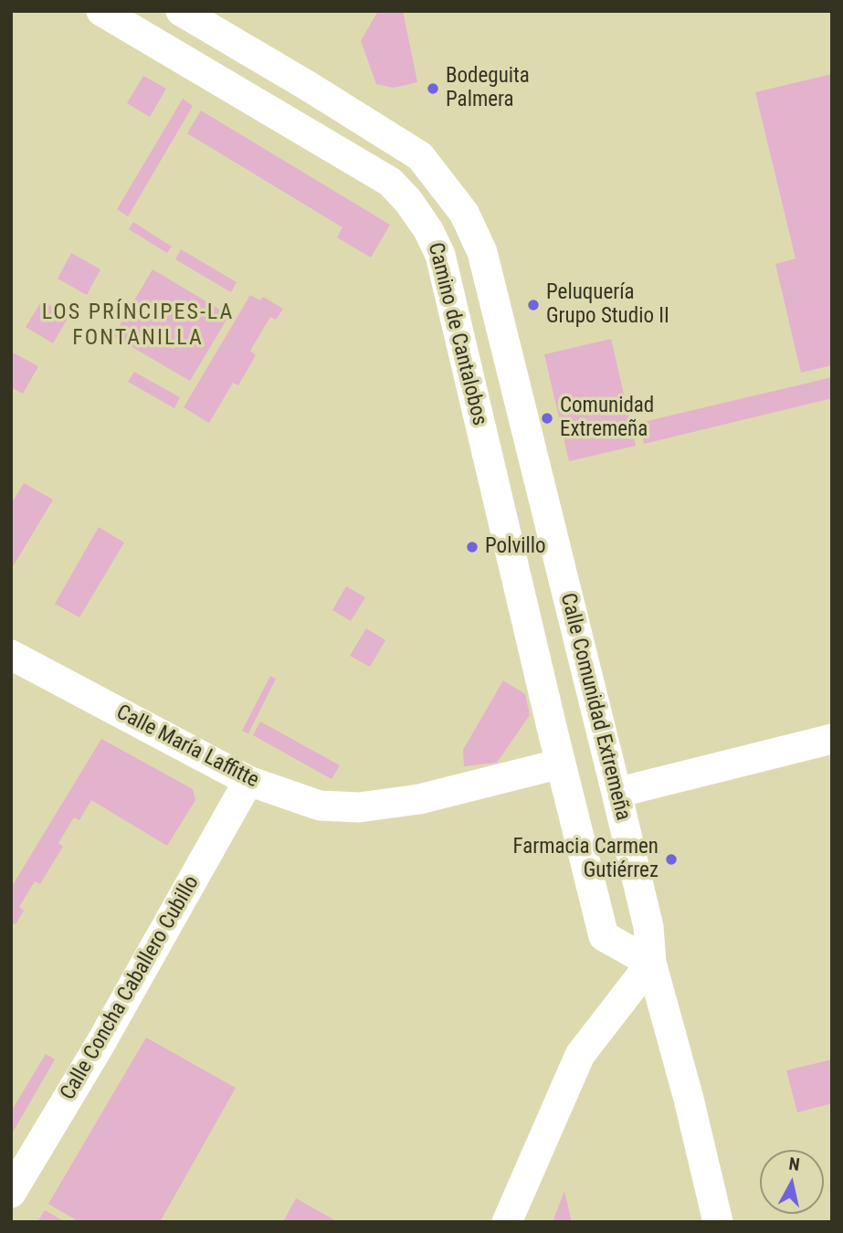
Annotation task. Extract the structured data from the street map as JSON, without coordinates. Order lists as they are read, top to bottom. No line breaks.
{"streets":{"street":["Camino de Cantalobos","Calle Comunidad Extremeña","Calle María Laffitte","Calle Concha Caballero Cubillo"]},"crossings":[["Camino de Cantalobos","Calle Comunidad Extremeña"],["Camino de Cantalobos","Calle María Laffitte"],["Calle María Laffitte","Calle Concha Caballero Cubillo"]],"districts":["LOS PRÍNCIPES-LA FONTANILLA"],"places":["Bodeguita Palmera","Peluquería Grupo Studio II","Comunidad Extremeña","Polvillo","Farmacia Carmen Gutiérrez"],"north":"top"}
